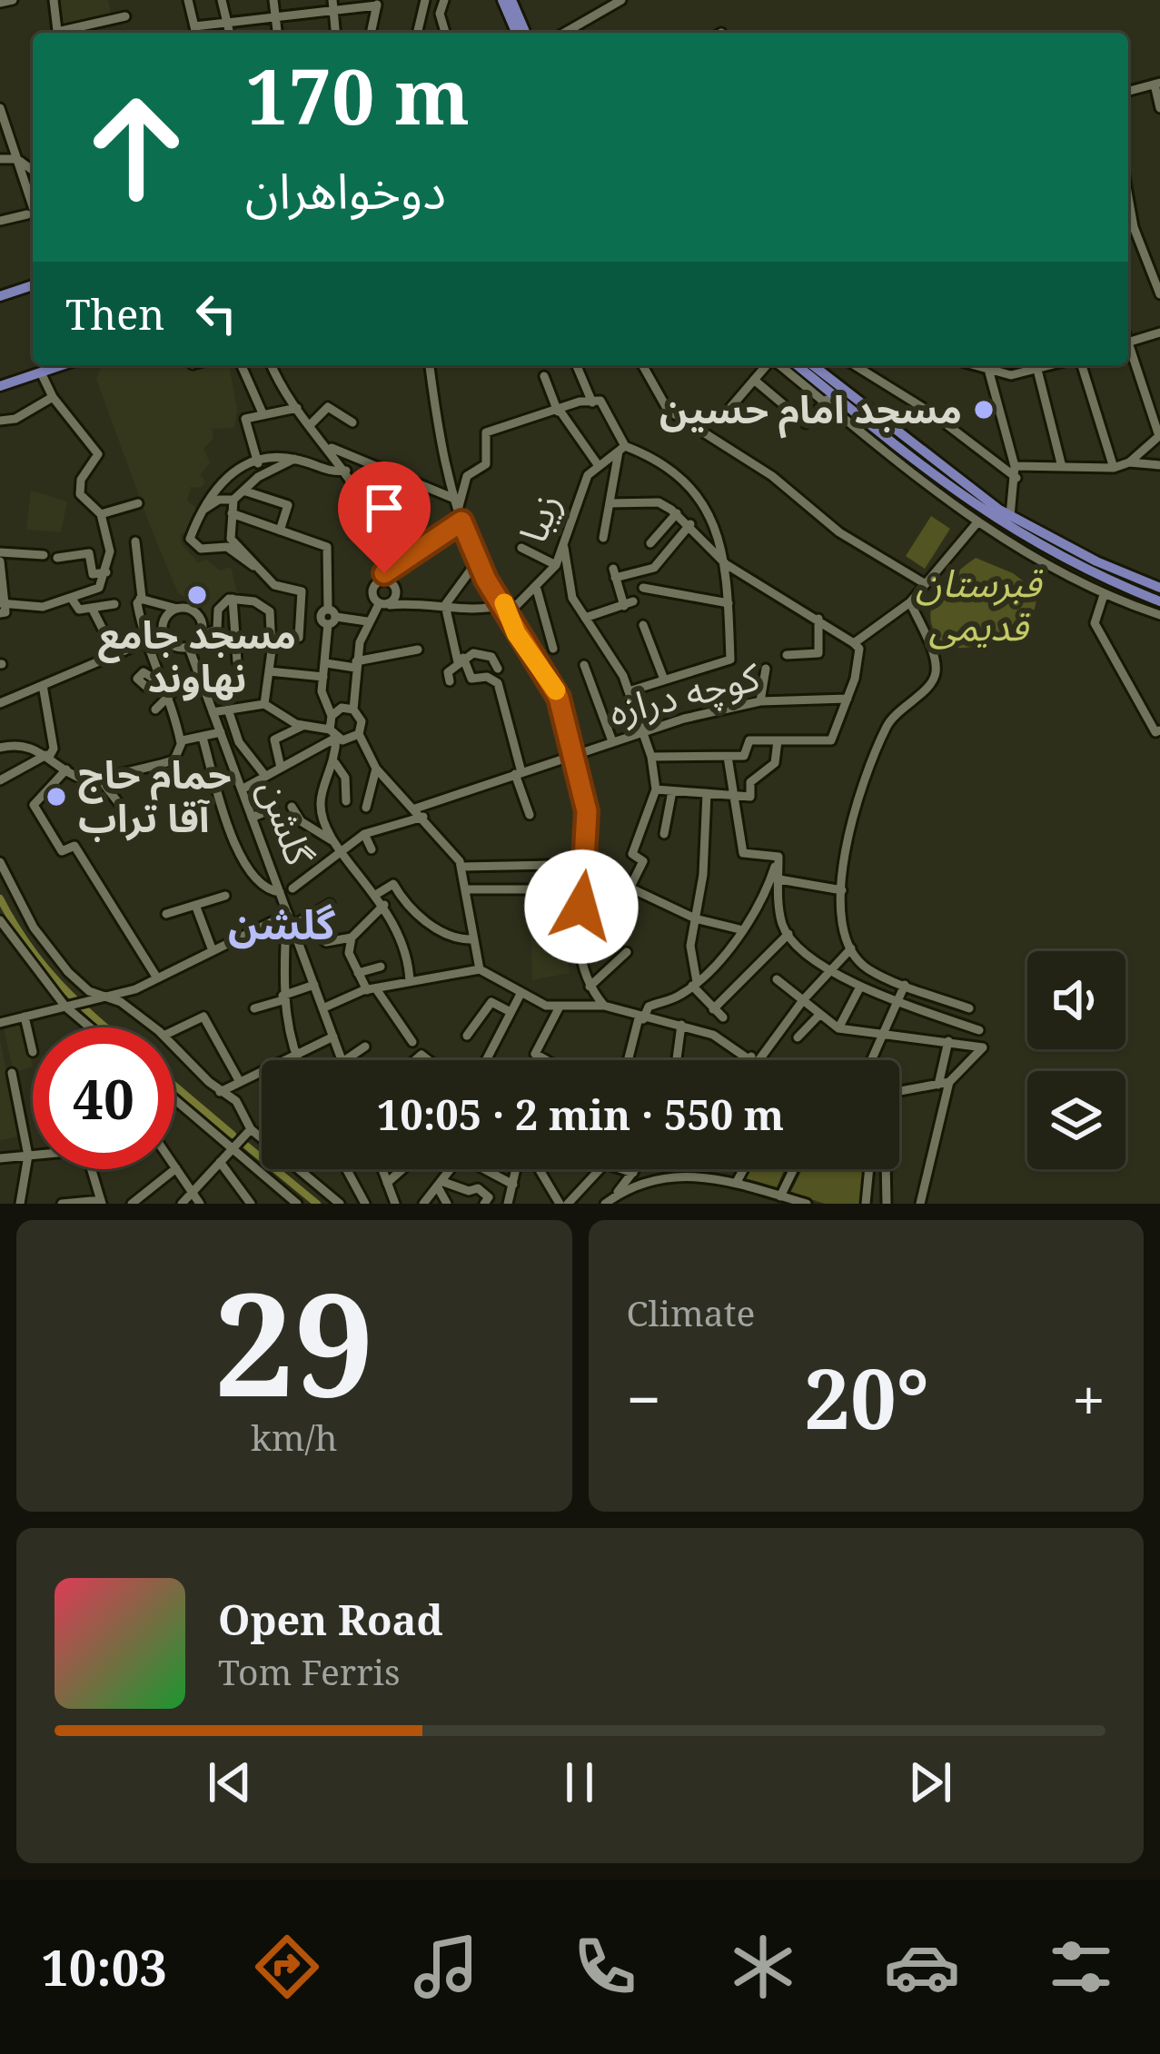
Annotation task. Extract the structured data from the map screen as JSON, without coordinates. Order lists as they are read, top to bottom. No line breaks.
{"streets":{"street":["زیبا","کوچه درازه","گلشن"]},"districts":["گلشن"],"parks":["قبرستان قدیمی"],"places":["مسجد امام حسین","مسجد جامع نهاوند","حمام حاج آقا تراب"],"page":{"turn":["170 m","دوخواهران"],"then":"Then","limit":"40","trip":"10:05 · 2 min · 550 m","tile":[["29","km/h"],"Climate"],"heat":["−","20°","+"],"song":["Open Road","Tom Ferris"],"tabs":"10:03"}}
